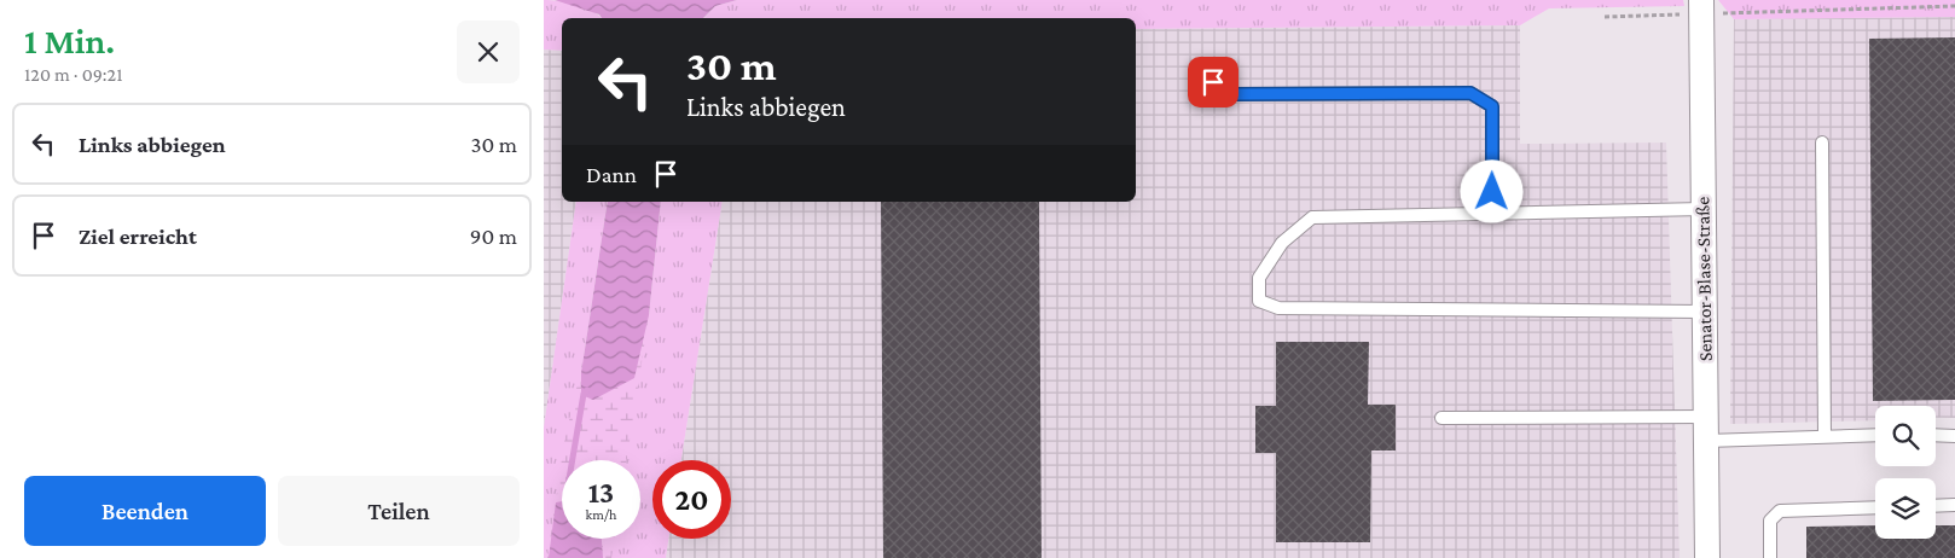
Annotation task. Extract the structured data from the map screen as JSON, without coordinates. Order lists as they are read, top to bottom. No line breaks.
{"streets":{"street":["Senator-Blase-Straße"]},"page":{"heading":["1 Min.","120 m · 09:21"],"turn":["30 m","Links abbiegen"],"list":[{"name":"Links abbiegen","value":"30 m"},{"name":"Ziel erreicht","value":"90 m"}],"then":"Dann","speed":"13 km/h","limit":"20","buttons":["Beenden","Teilen"]}}
